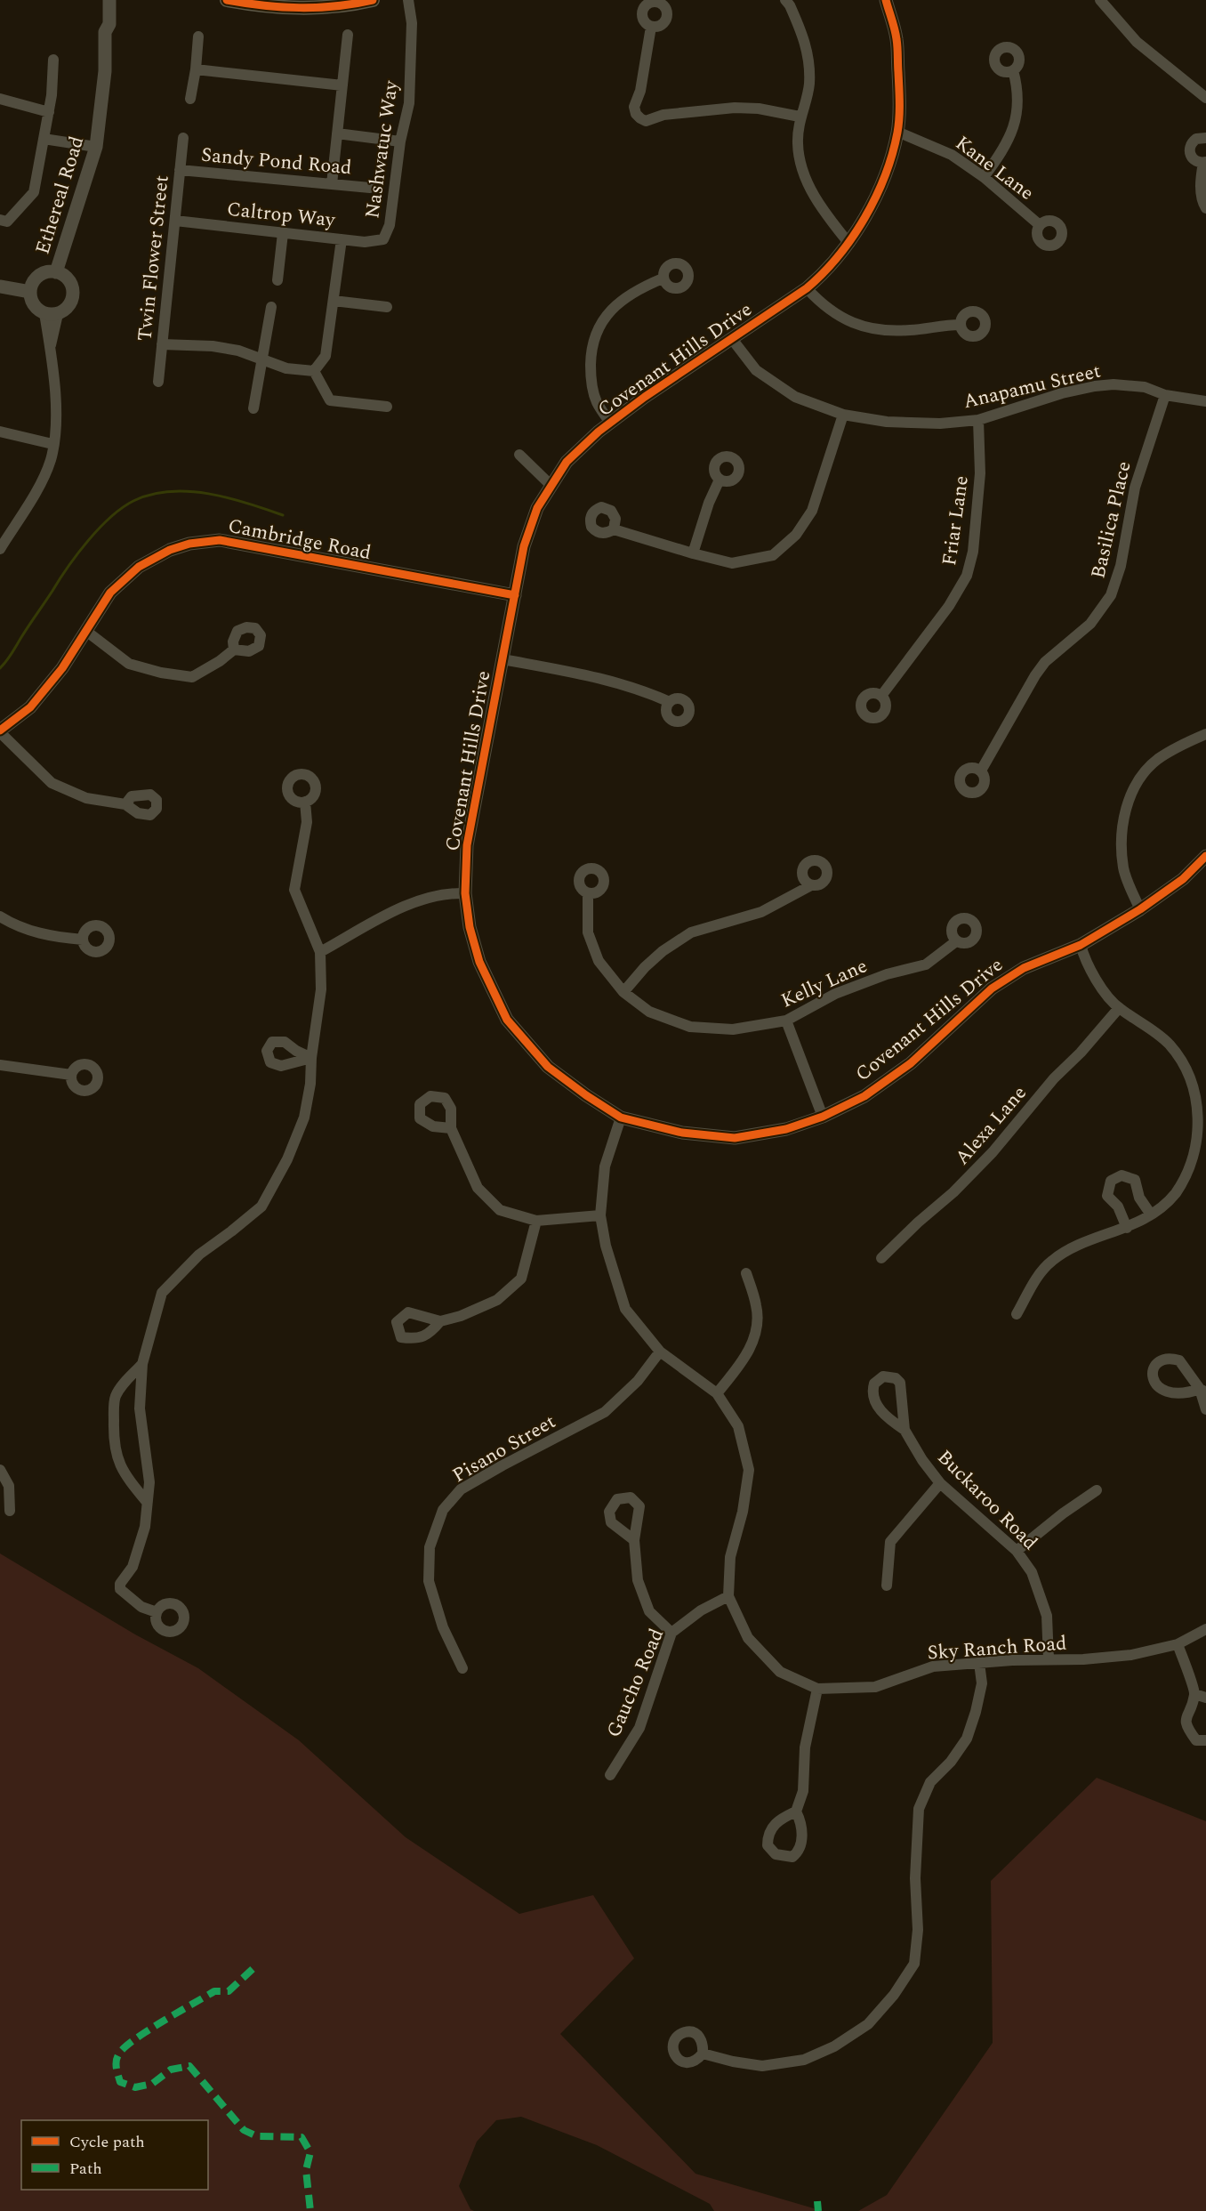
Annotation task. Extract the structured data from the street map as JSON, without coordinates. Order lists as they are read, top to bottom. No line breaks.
{"streets":{"street":["Nashwatuc Way","Sandy Pond Road","Kane Lane","Ethereal Road","Caltrop Way","Twin Flower Street","Covenant Hills Drive","Anapamu Street","Basilica Place","Friar Lane","Cambridge Road","Kelly Lane","Alexa Lane","Pisano Street","Buckaroo Road","Sky Ranch Road","Gaucho Road"]},"crossings":[["Nashwatuc Way","Caltrop Way"],["Sandy Pond Road","Twin Flower Street"],["Kane Lane","Covenant Hills Drive"],["Caltrop Way","Twin Flower Street"],["Covenant Hills Drive","Anapamu Street"],["Covenant Hills Drive","Cambridge Road"],["Covenant Hills Drive","Sky Ranch Road"],["Anapamu Street","Basilica Place"],["Anapamu Street","Friar Lane"],["Pisano Street","Sky Ranch Road"],["Buckaroo Road","Sky Ranch Road"],["Sky Ranch Road","Gaucho Road"]],"legend":["Cycle path","Path"]}
